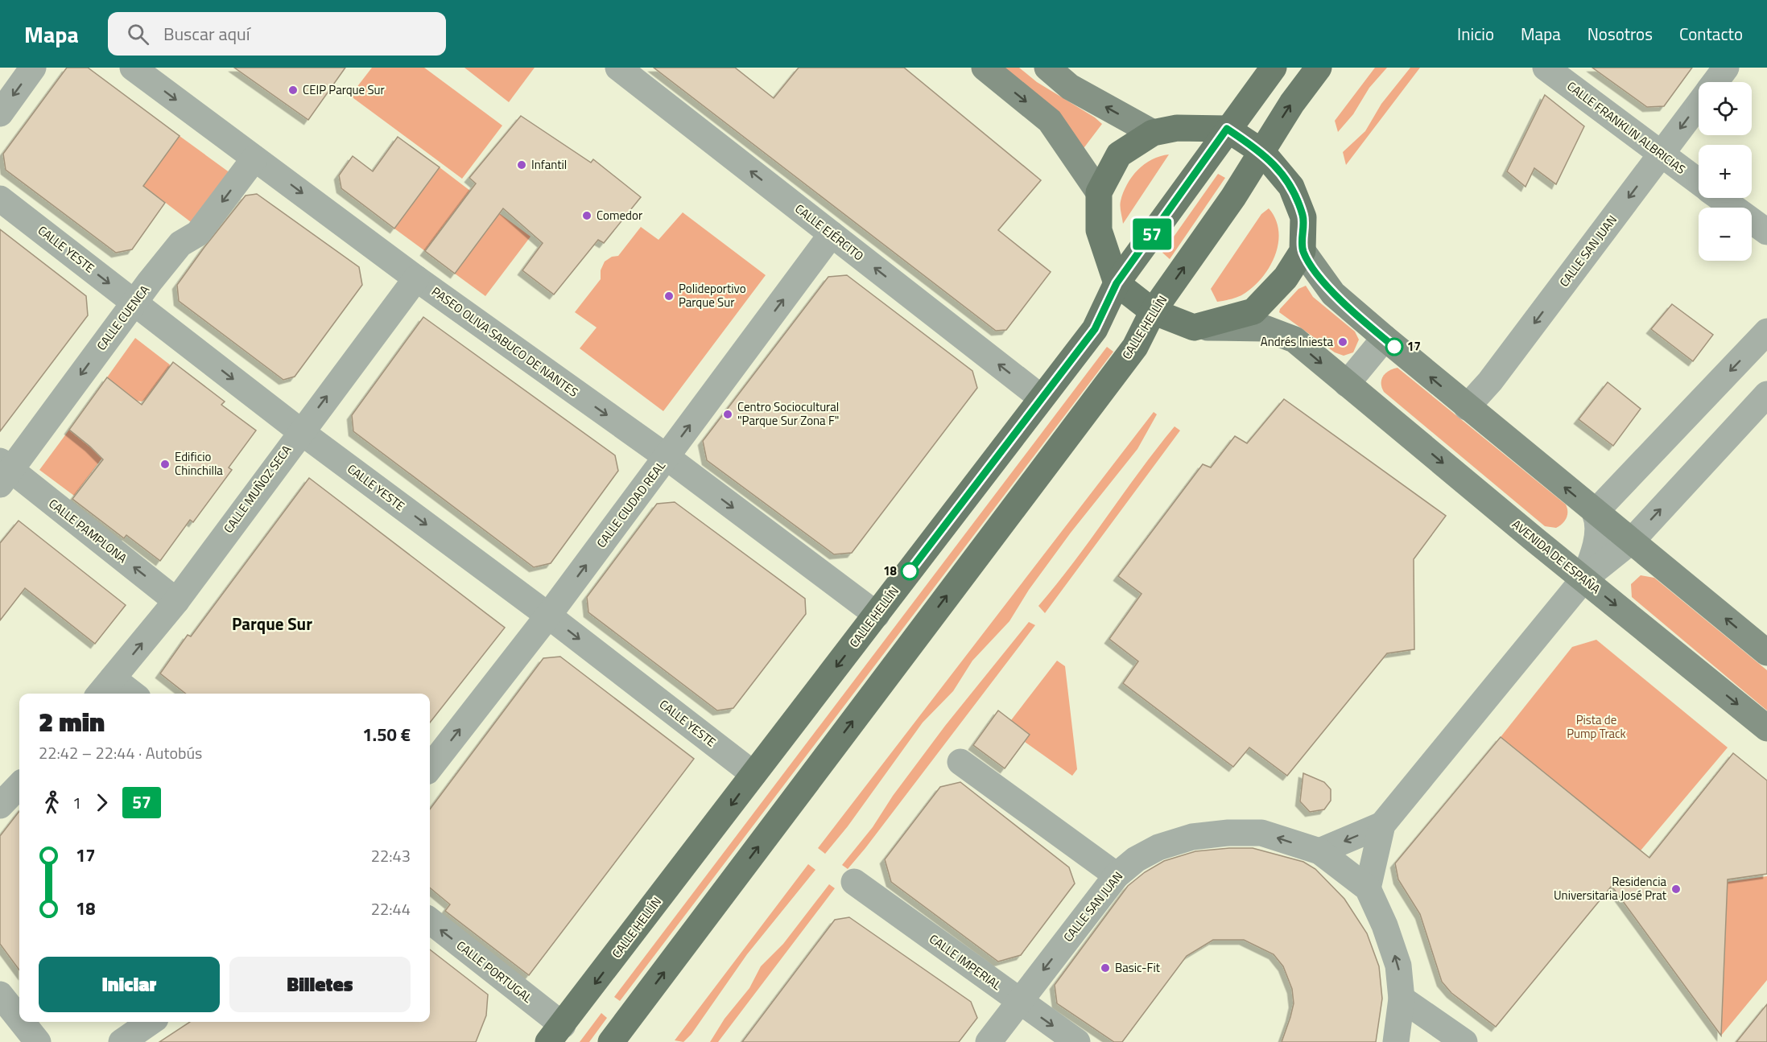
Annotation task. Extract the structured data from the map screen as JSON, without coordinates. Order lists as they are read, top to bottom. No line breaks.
{"streets":{"main road":["CALLE HELLÍN","AVENIDA DE ESPAÑA"],"street":["CALLE FRANKLIN ALBRICIAS","CALLE EJÉRCITO","CALLE YESTE","CALLE SAN JUAN","CALLE CUENCA","PASEO OLIVA SABUCO DE NANTES","CALLE MUÑOZ SECA","CALLE CIUDAD REAL","CALLE PAMPLONA","CALLE IMPERIAL","CALLE PORTUGAL"]},"crossings":[["CALLE FRANKLIN ALBRICIAS","CALLE SAN JUAN"],["CALLE EJÉRCITO","CALLE HELLÍN"],["CALLE EJÉRCITO","CALLE CIUDAD REAL"],["CALLE YESTE","CALLE CUENCA"],["CALLE YESTE","CALLE HELLÍN"],["CALLE YESTE","CALLE MUÑOZ SECA"],["CALLE YESTE","CALLE CIUDAD REAL"],["CALLE SAN JUAN","CALLE IMPERIAL"],["CALLE CUENCA","PASEO OLIVA SABUCO DE NANTES"],["CALLE CUENCA","CALLE PAMPLONA"],["CALLE HELLÍN","PASEO OLIVA SABUCO DE NANTES"],["CALLE HELLÍN","AVENIDA DE ESPAÑA"],["CALLE HELLÍN","CALLE PORTUGAL"],["PASEO OLIVA SABUCO DE NANTES","CALLE MUÑOZ SECA"],["PASEO OLIVA SABUCO DE NANTES","CALLE CIUDAD REAL"],["CALLE MUÑOZ SECA","CALLE PAMPLONA"]],"one_way":["CALLE EJÉRCITO","CALLE YESTE","CALLE CUENCA","PASEO OLIVA SABUCO DE NANTES","CALLE MUÑOZ SECA","CALLE CIUDAD REAL","CALLE PAMPLONA","CALLE PORTUGAL"],"districts":["Parque Sur"],"parks":["Pista de Pump Track"],"places":["CEIP Parque Sur","Infantil","Comedor","Polideportivo Parque Sur","Andrés Iniesta","17","Centro Sociocultural \"Parque Sur Zona F\"","Edificio Chinchilla","18","Residencia Universitaria José Prat","Basic-Fit"],"lines":["bus line 57"],"page":{"header":"Mapa","search":"Buscar aquí","nav":["Inicio","Mapa","Nosotros","Contacto"],"on_map":"57","map_buttons":["+","−"],"heading":["2 min","22:42 – 22:44 · Autobús","1.50 €"],"legs":["1","57"],"list":[{"name":"17","value":"22:43"},{"name":"18","value":"22:44"}],"buttons":["Iniciar","Billetes"]}}
